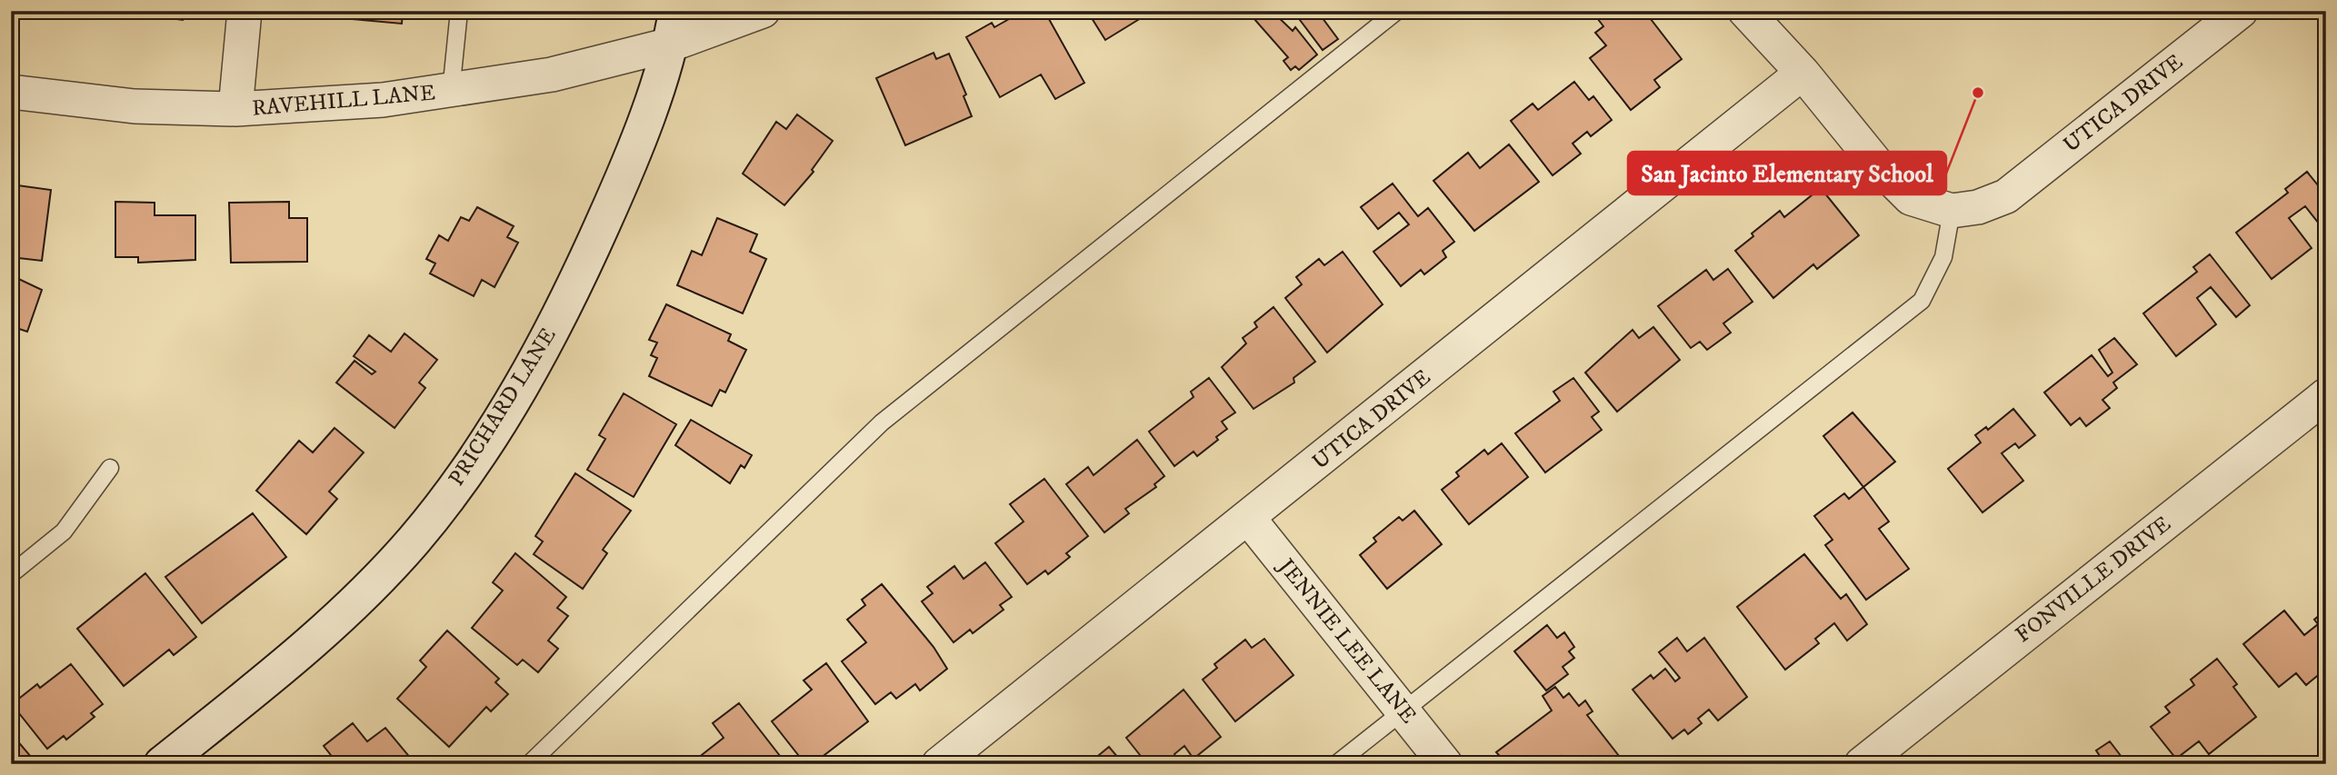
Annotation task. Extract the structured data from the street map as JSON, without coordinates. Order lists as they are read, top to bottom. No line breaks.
{"streets":{"street":["RAVEHILL LANE","UTICA DRIVE","PRICHARD LANE","FONVILLE DRIVE","JENNIE LEE LANE"]},"crossings":[["RAVEHILL LANE","PRICHARD LANE"],["UTICA DRIVE","JENNIE LEE LANE"]],"places":["San Jacinto Elementary School"]}
